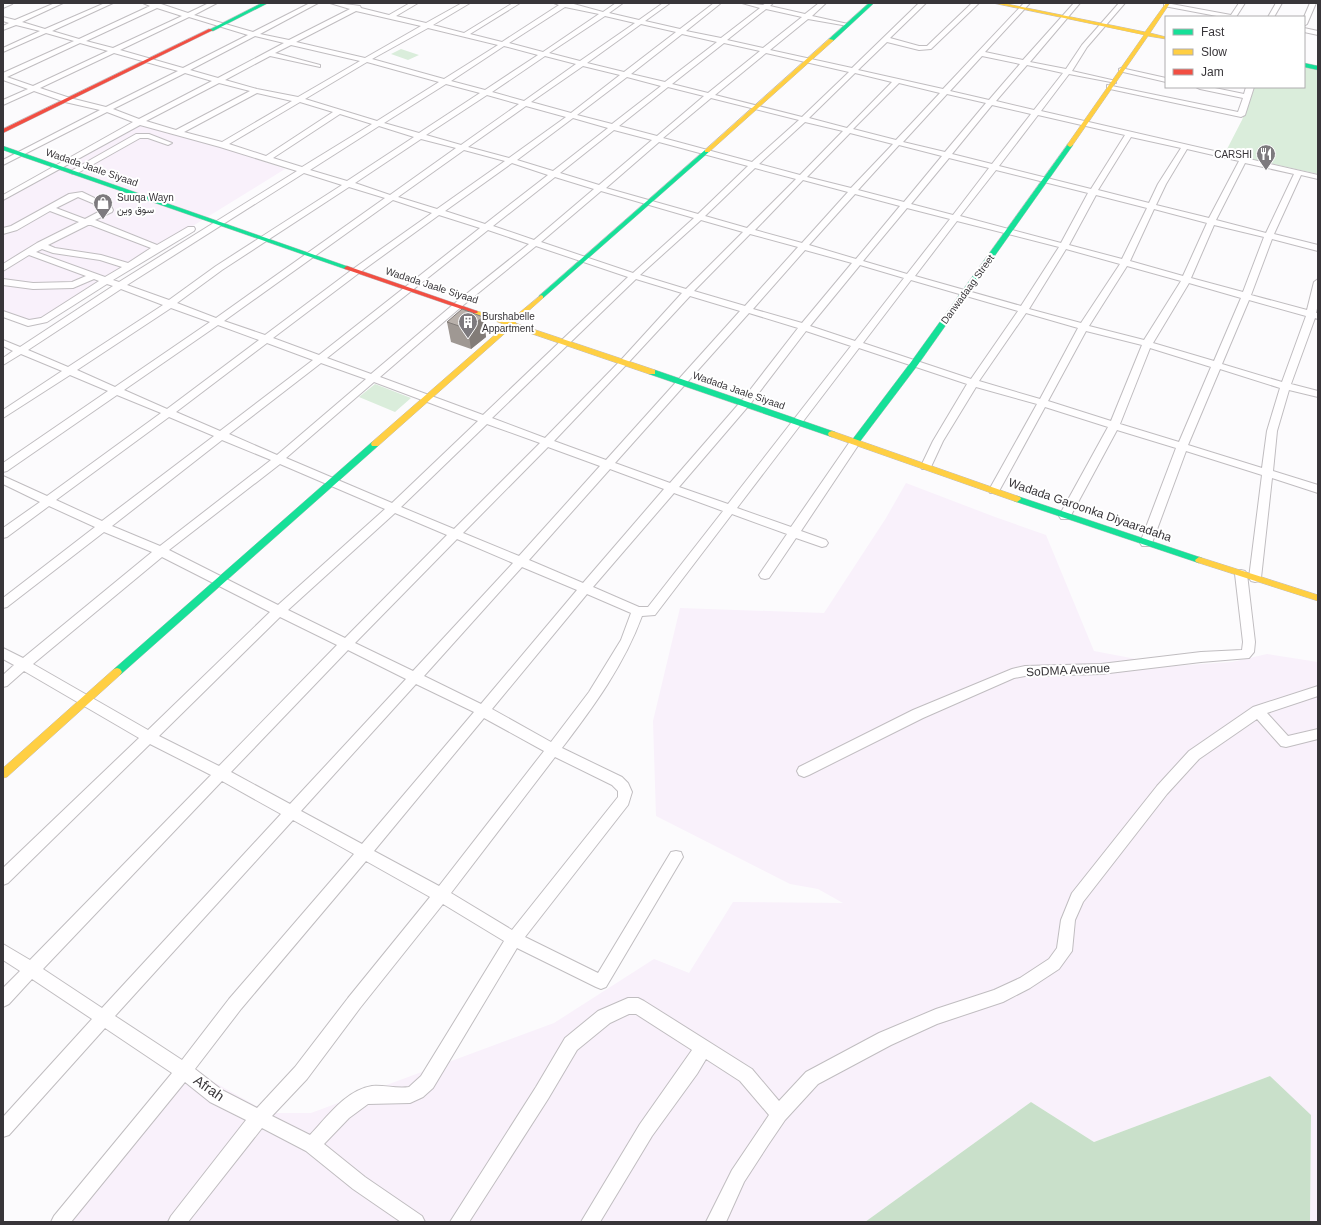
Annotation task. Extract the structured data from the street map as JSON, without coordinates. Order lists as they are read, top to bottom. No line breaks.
{"streets":{"street":["Wadada Jaale Siyaad","Danwadaag Street","Wadada Garoonka Diyaaradaha","SoDMA Avenue","Afrah"]},"crossings":[["Wadada Jaale Siyaad","Danwadaag Street"],["Wadada Jaale Siyaad","Wadada Garoonka Diyaaradaha"],["Danwadaag Street","Wadada Garoonka Diyaaradaha"],["Wadada Garoonka Diyaaradaha","SoDMA Avenue"]],"places":{"restaurant":["CARSHI"],"shop":["Suuqa Wayn سوق وين"],"building":["Burshabelle Appartment"]},"legend":["Fast","Slow","Jam"]}
